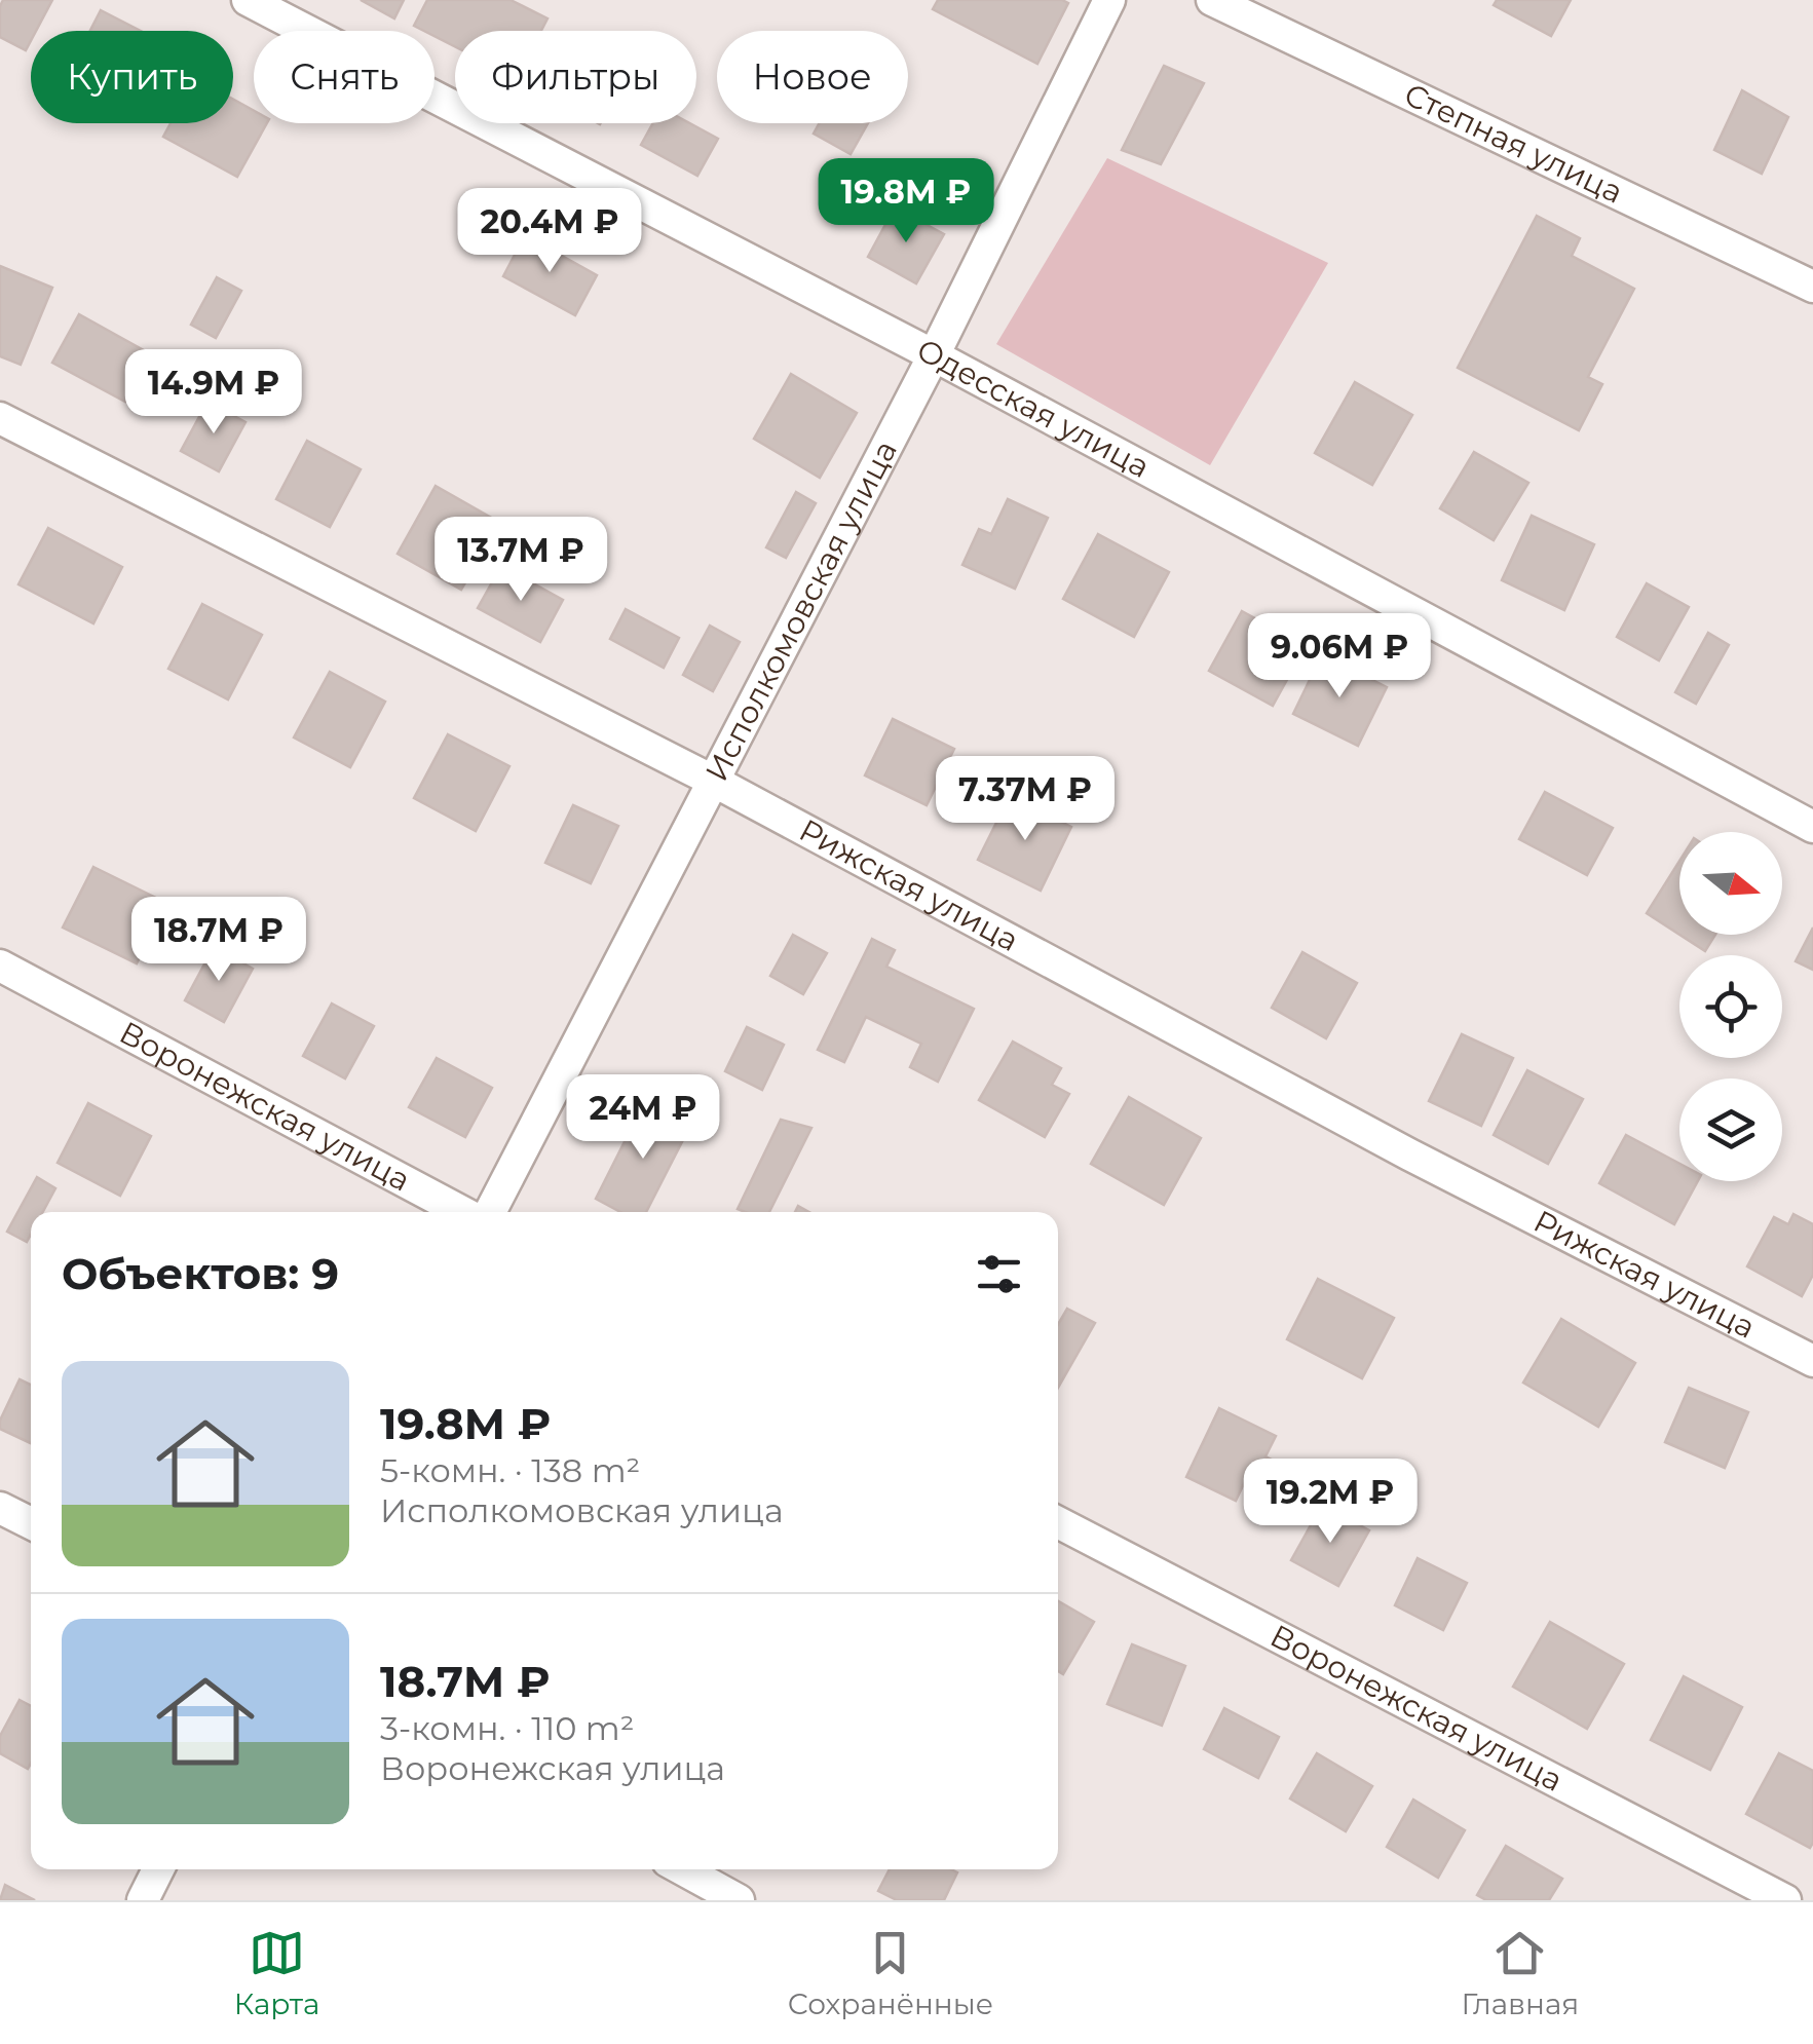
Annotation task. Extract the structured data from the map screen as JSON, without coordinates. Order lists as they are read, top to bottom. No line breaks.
{"streets":{"street":["Степная улица","Одесская улица","Исполкомовская улица","Рижская улица","Воронежская улица"]},"crossings":[["Одесская улица","Исполкомовская улица"],["Исполкомовская улица","Рижская улица"]],"north":"right","page":{"chip":["Купить","Снять","Фильтры","Новое"],"price":["19.8M ₽","20.4M ₽","14.9M ₽","13.7M ₽","9.06M ₽","7.37M ₽","18.7M ₽","24M ₽","19.2M ₽"],"heading":"Объектов: 9","list":[{"name":"19.8M ₽","note":"5-комн. · 138 m² · Исполкомовская улица"},{"name":"18.7M ₽","note":"3-комн. · 110 m² · Воронежская улица"}],"tabs":["Карта","Сохранённые","Главная"]}}
